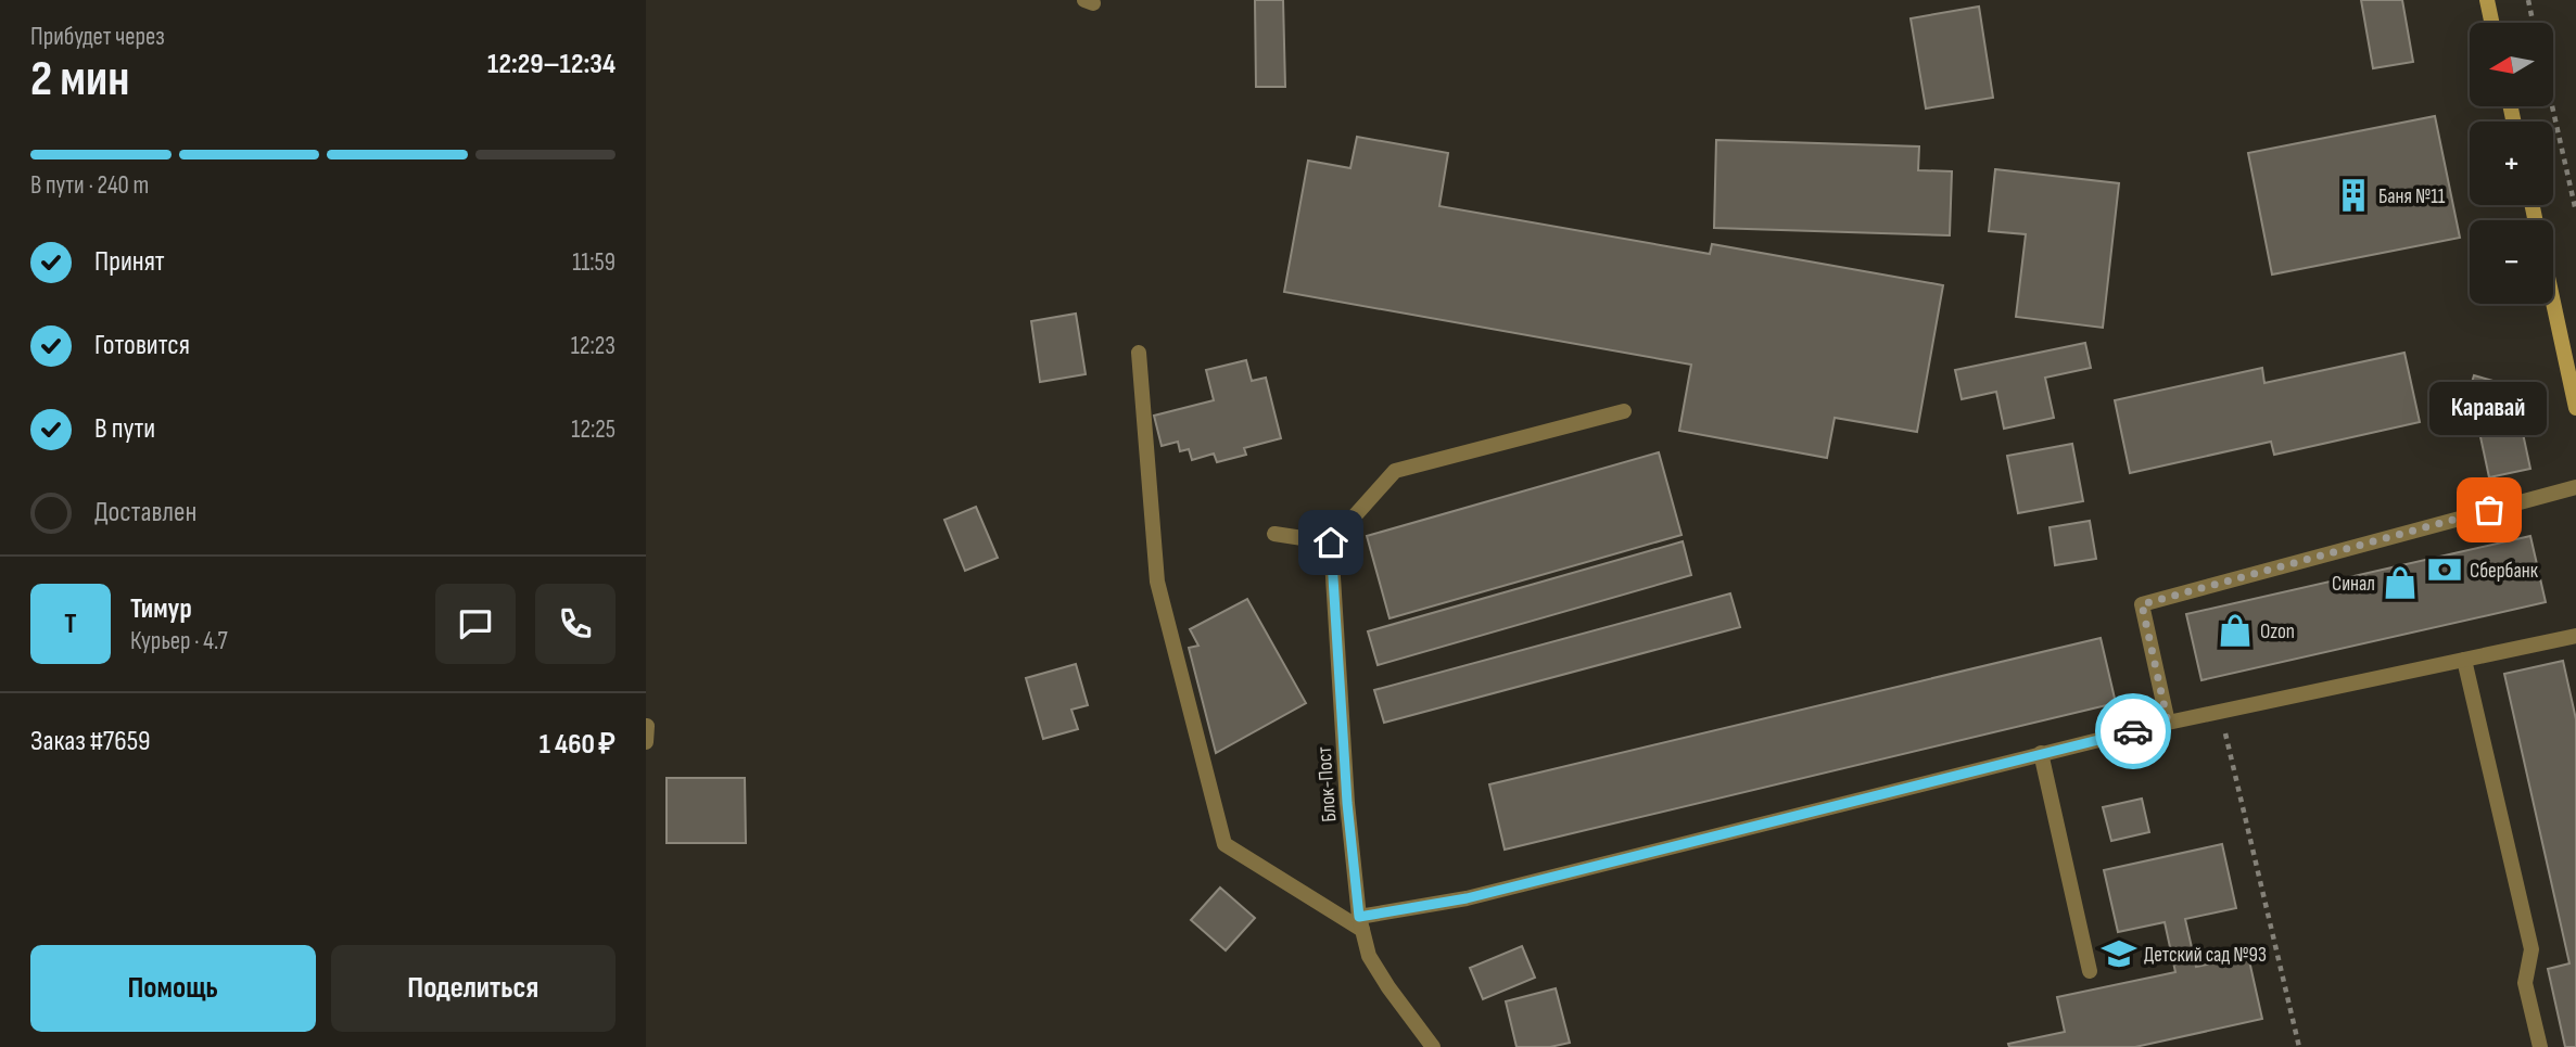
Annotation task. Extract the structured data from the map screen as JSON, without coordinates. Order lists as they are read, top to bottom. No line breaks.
{"streets":{"street":["Блок-Пост"]},"places":{"building":["Баня №11"],"other":["Каравай"],"bank":["Сбербанк"],"shop":["Синал","Ozon"],"school or university":["Детский сад №93"]},"north":"left","page":{"heading":["2 мин","Прибудет через","12:29–12:34"],"panel":["Тимур","Курьер · 4.7","Заказ #7659","1 460 ₽"],"map_buttons":["+","−"],"bar":"В пути · 240 m","list":[["Принят","11:59"],["Готовится","12:23"],["В пути","12:25"],"Доставлен"],"bubble":"Каравай","round":"Т","buttons":["Помощь","Поделиться"]}}
